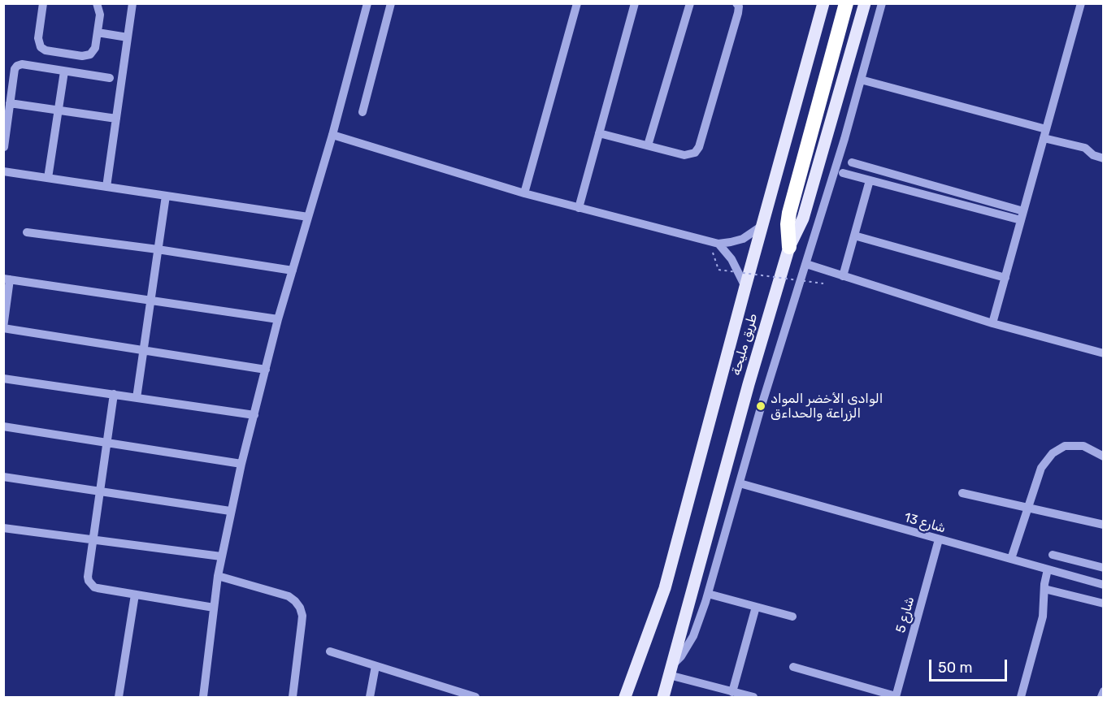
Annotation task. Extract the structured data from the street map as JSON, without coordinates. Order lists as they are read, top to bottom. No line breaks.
{"streets":{"main road":["طريق مليحة"],"street":["شارع 13","شارع 5"]},"crossings":[["شارع 13","شارع 5"]],"places":["الوادى الأخضر المواد الزراعة والحداءق"],"scale_bar":"50 m"}
